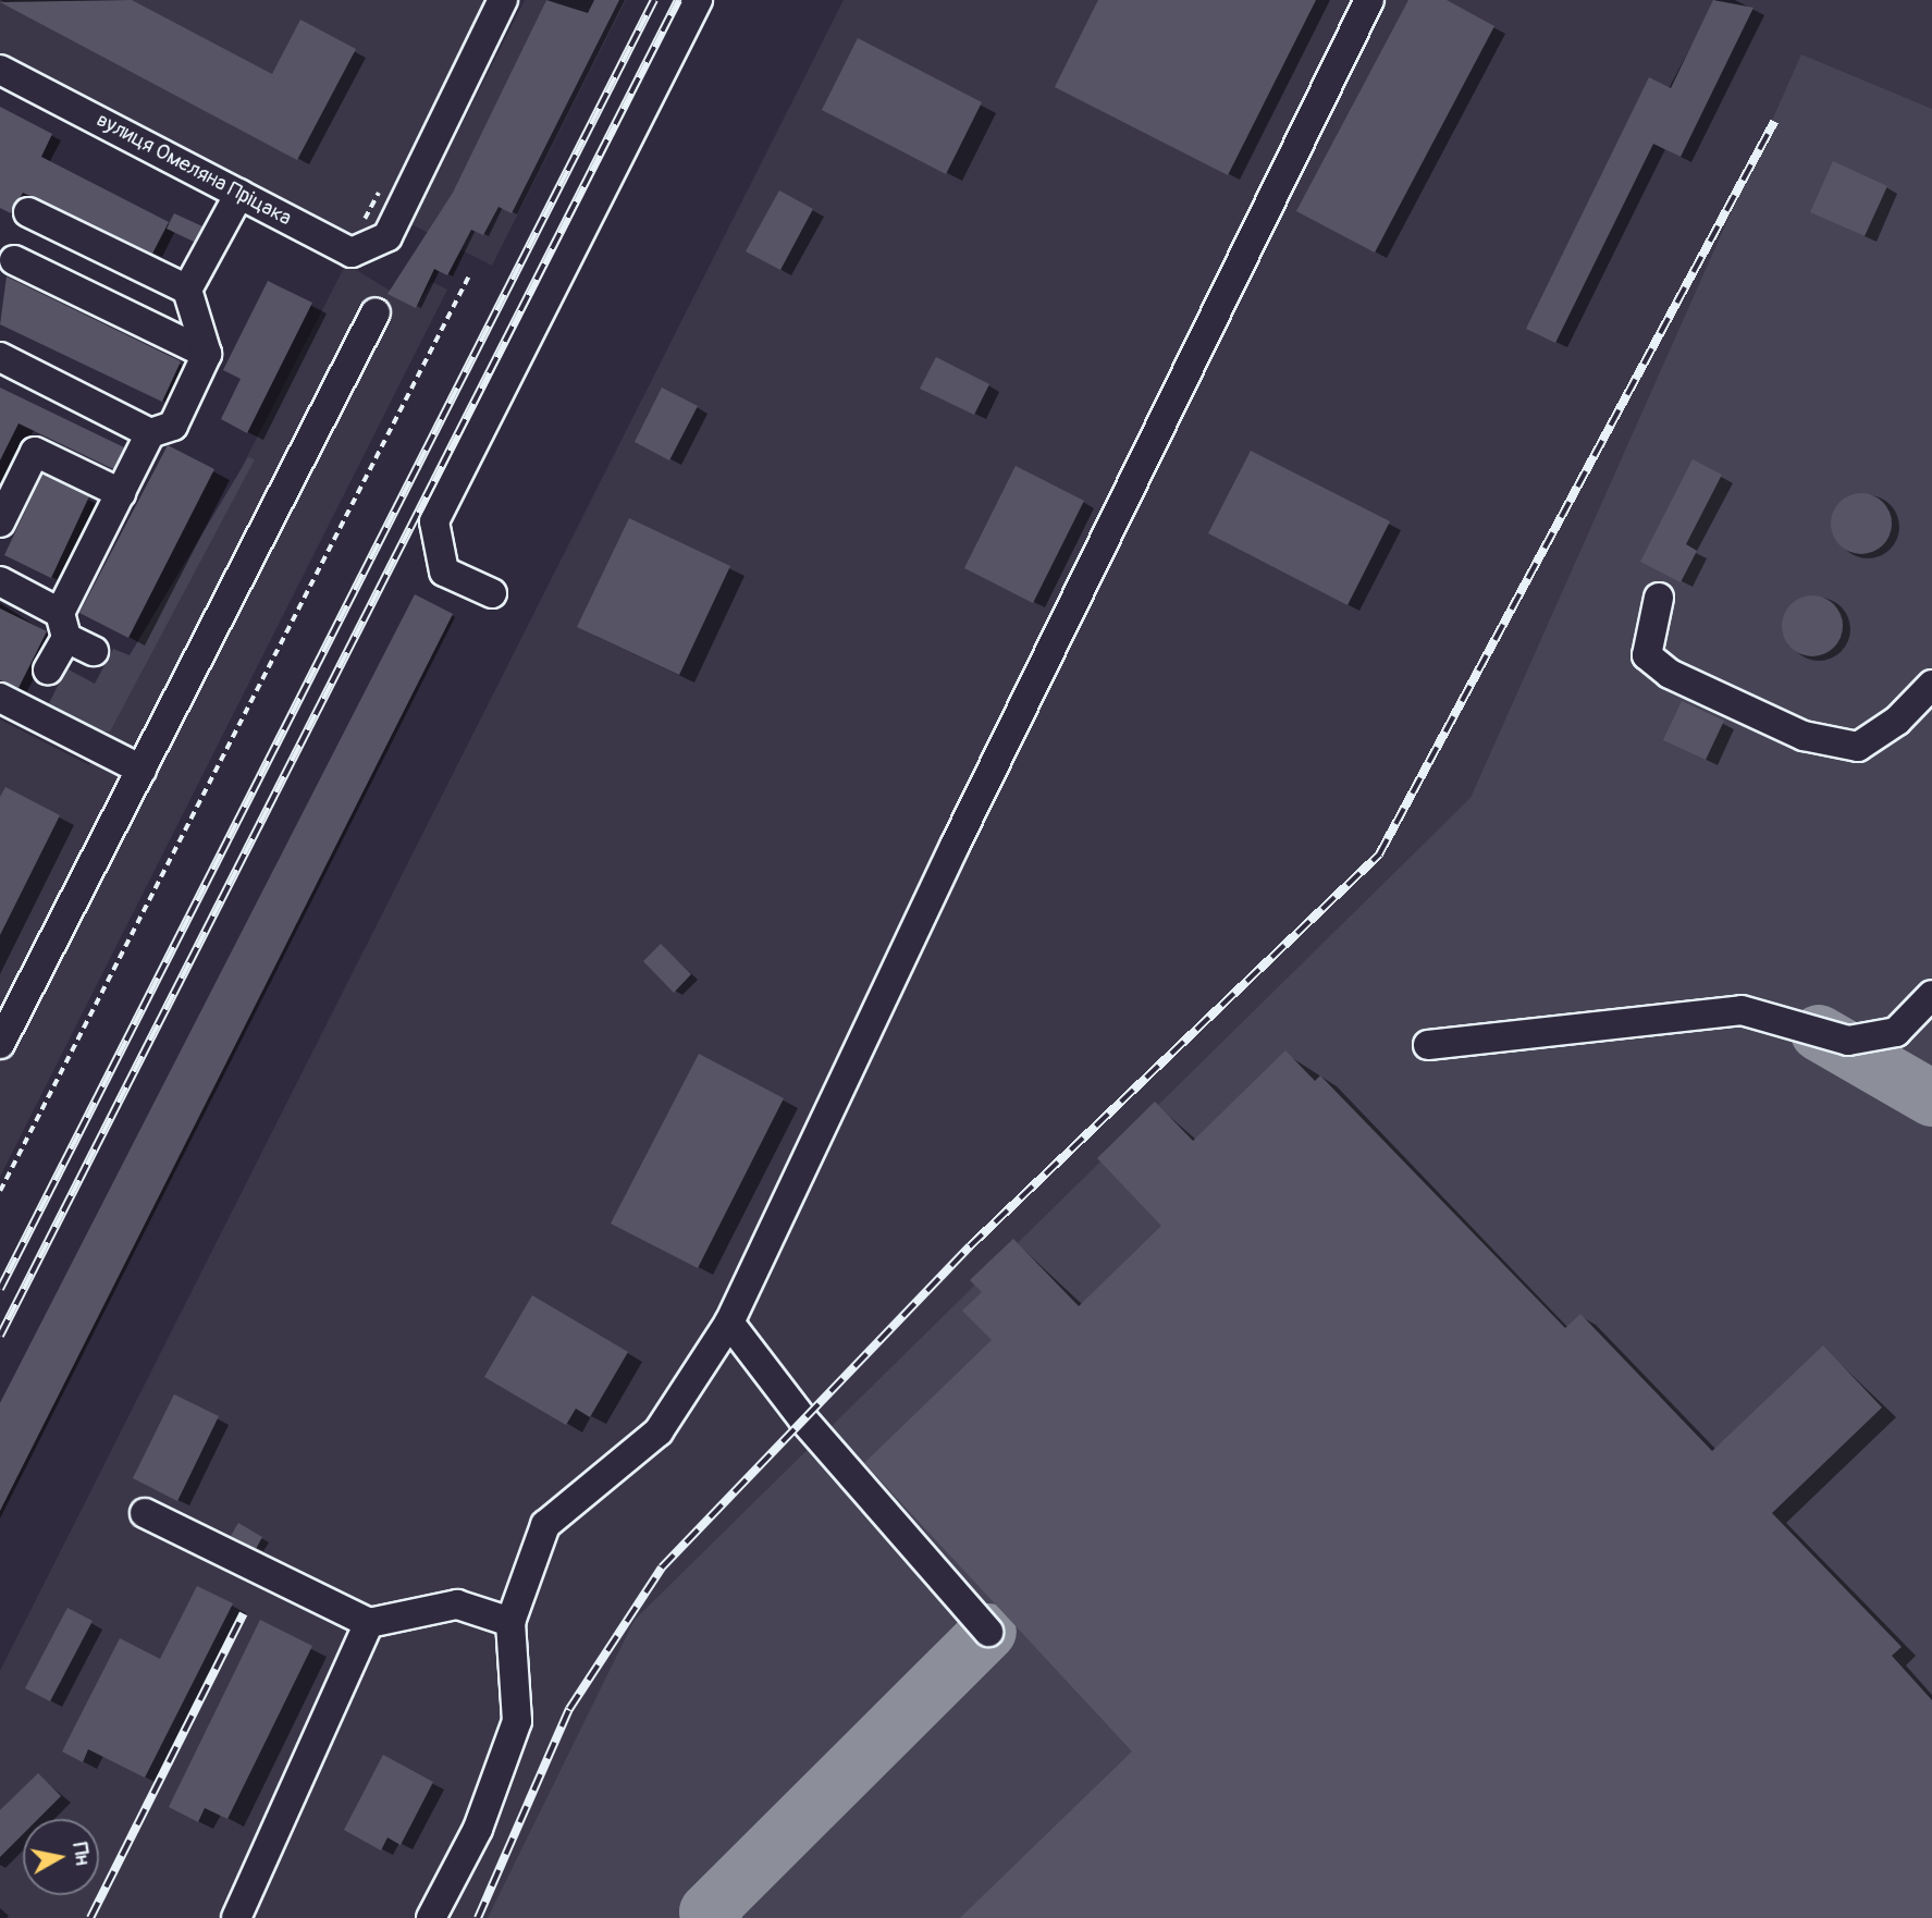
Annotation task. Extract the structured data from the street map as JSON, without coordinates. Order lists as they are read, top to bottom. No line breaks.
{"streets":{"street":["вулиця Омеляна Пріцака"]},"north":"right"}
